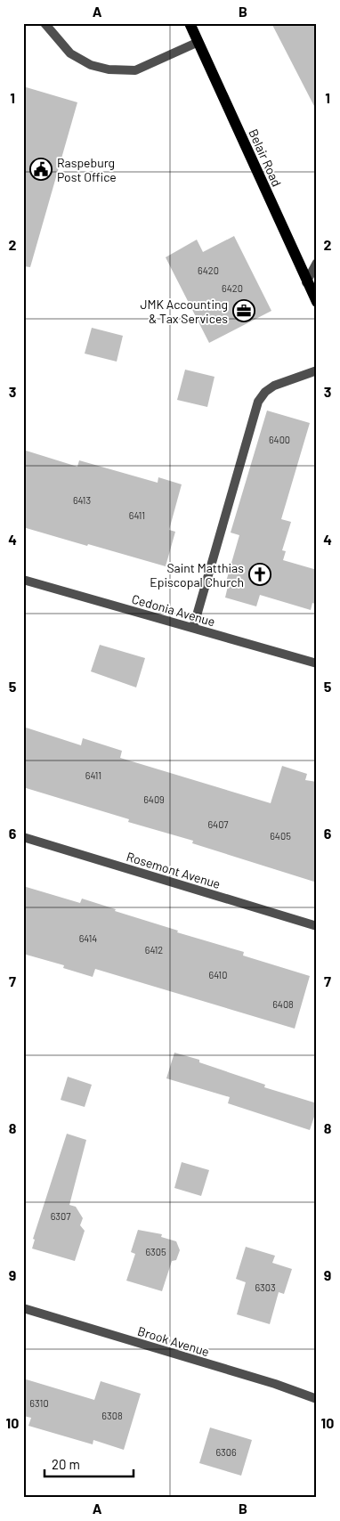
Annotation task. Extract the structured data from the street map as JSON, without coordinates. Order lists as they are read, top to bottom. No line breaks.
{"streets":{"main road":["Belair Road"],"street":["Cedonia Avenue","Rosemont Avenue","Brook Avenue"]},"places":{"public building":["Raspeburg Post Office"],"office":["JMK Accounting & Tax Services"],"church":["Saint Matthias Episcopal Church"]},"house_numbers":["6420","6420","6400","6413","6411","6411","6409","6407","6405","6414","6412","6410","6408","6307","6305","6303","6310","6308","6306"],"scale_bar":"20 m","grid":{"columns":["A","B"],"rows":["1","2","3","4","5","6","7","8","9","10"]}}
